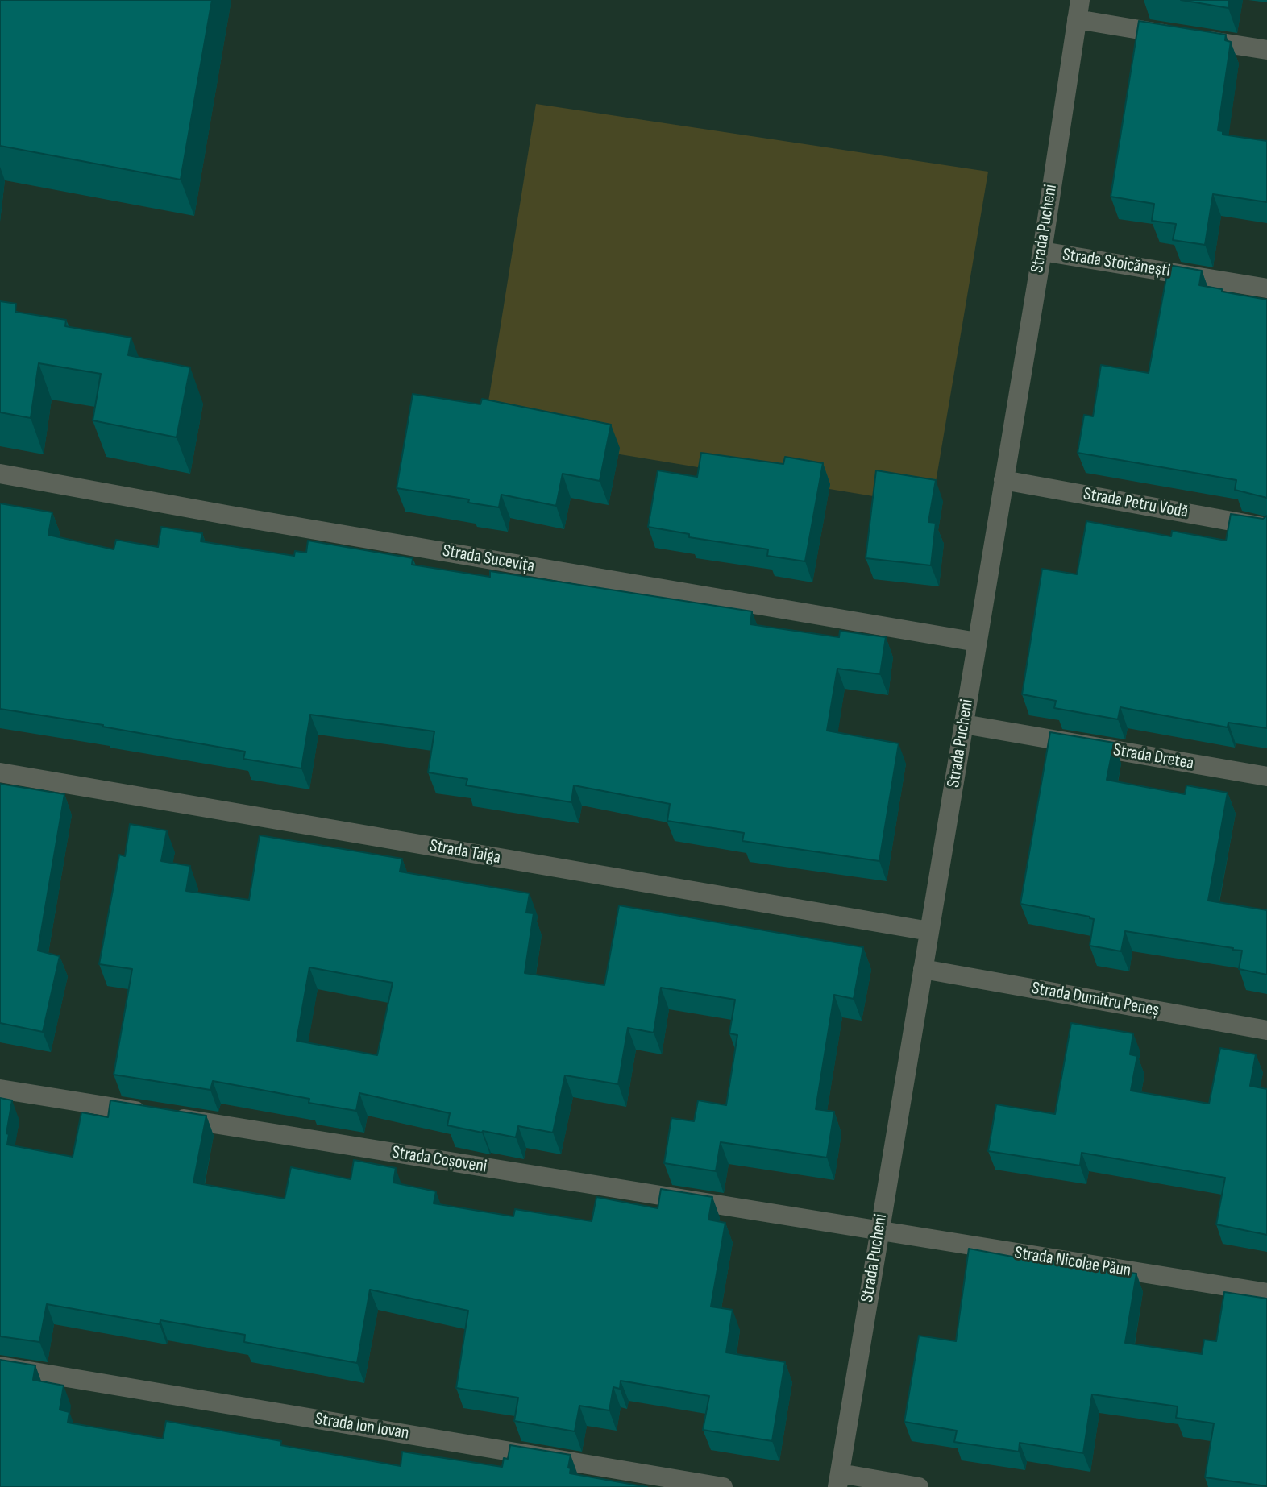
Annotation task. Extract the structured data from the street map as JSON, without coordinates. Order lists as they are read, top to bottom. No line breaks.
{"streets":{"street":["Strada Pucheni","Strada Stoicănești","Strada Petru Vodă","Strada Sucevița","Strada Dretea","Strada Taiga","Strada Dumitru Peneș","Strada Coșoveni","Strada Nicolae Păun","Strada Ion Iovan"]},"crossings":[["Strada Pucheni","Strada Stoicănești"],["Strada Pucheni","Strada Petru Vodă"],["Strada Pucheni","Strada Sucevița"],["Strada Pucheni","Strada Dretea"],["Strada Pucheni","Strada Taiga"],["Strada Pucheni","Strada Dumitru Peneș"],["Strada Pucheni","Strada Coșoveni"],["Strada Pucheni","Strada Nicolae Păun"],["Strada Coșoveni","Strada Nicolae Păun"]]}
